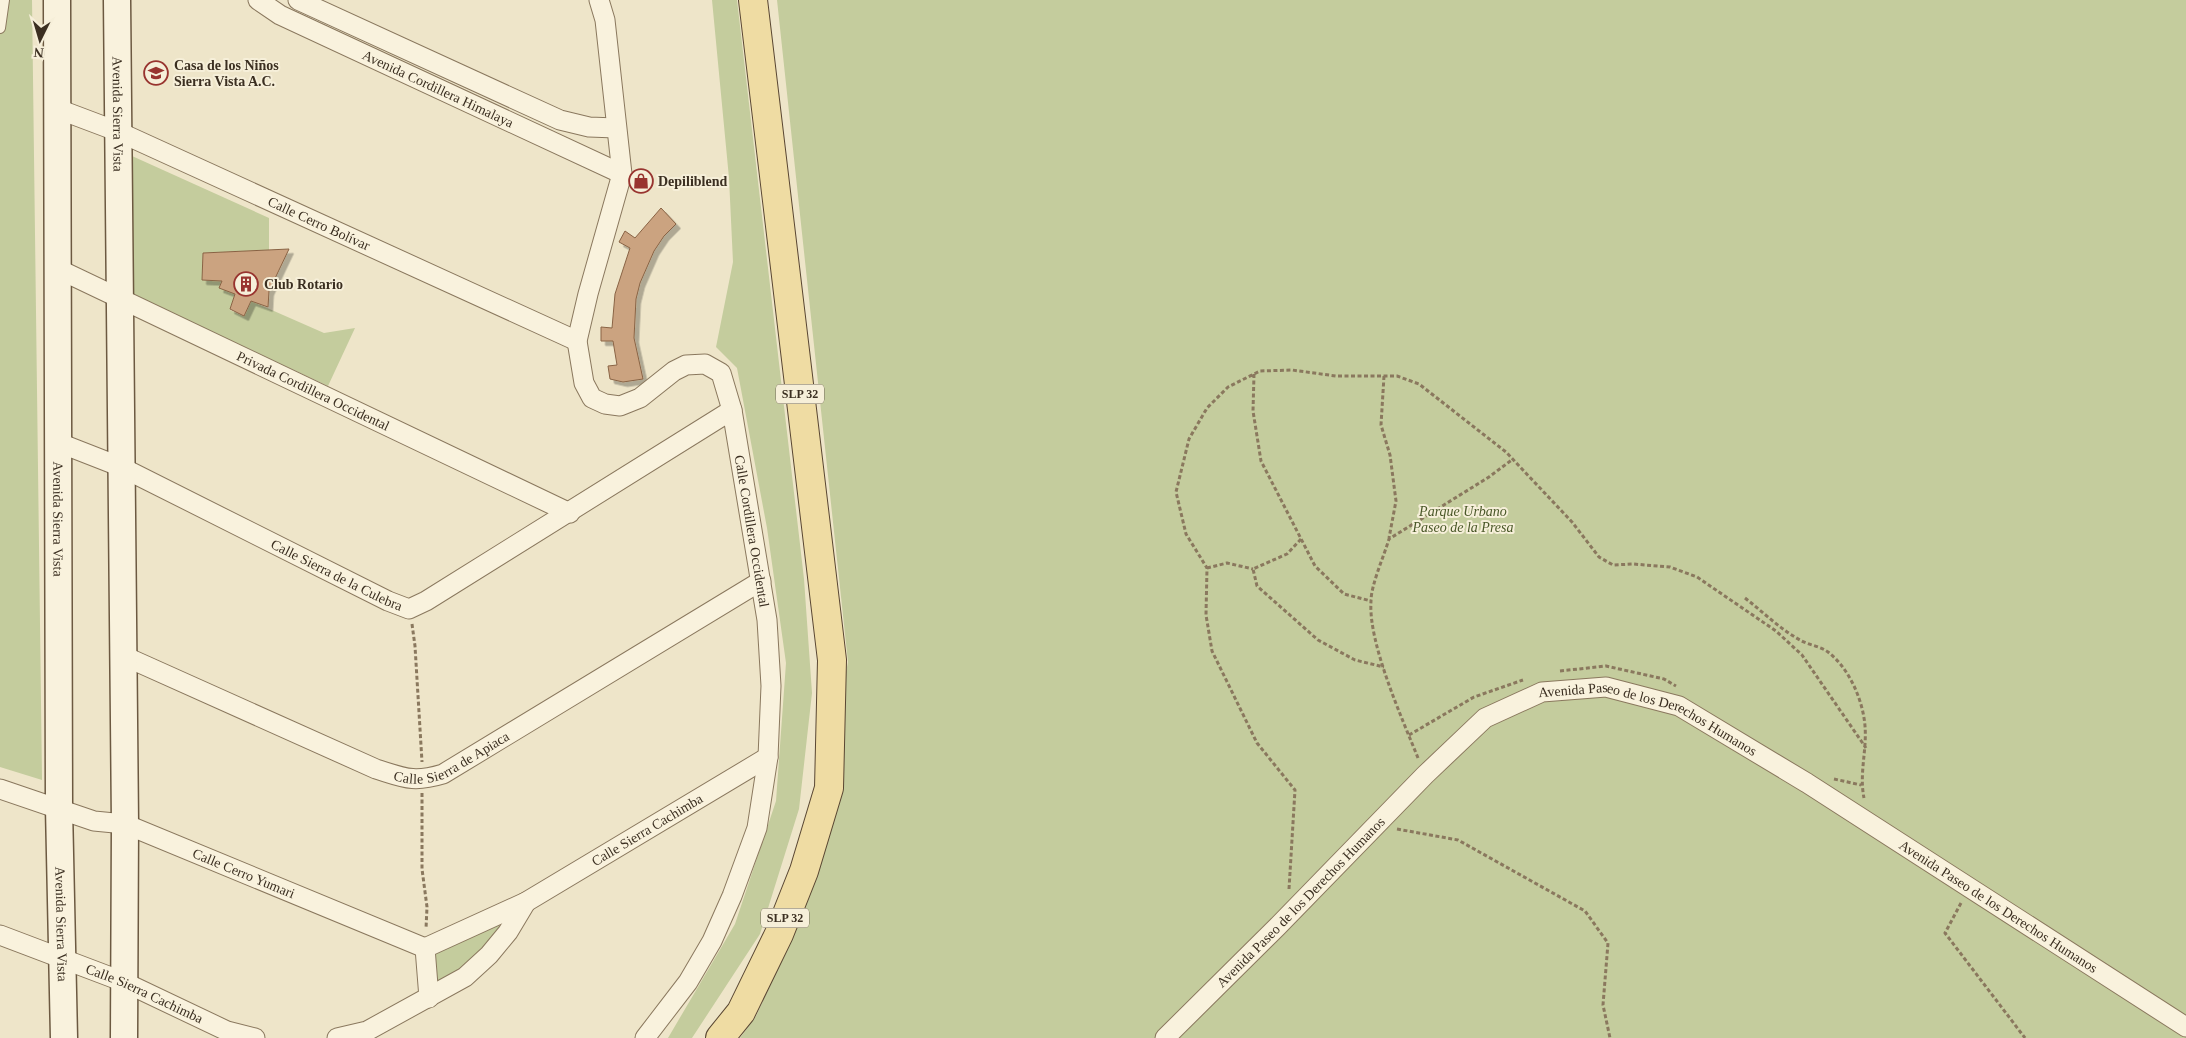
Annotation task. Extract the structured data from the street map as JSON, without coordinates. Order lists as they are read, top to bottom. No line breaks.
{"streets":{"main road":["Avenida Sierra Vista","SLP 32"],"street":["Avenida Cordillera Himalaya","Calle Cerro Bolívar","Privada Cordillera Occidental","Calle Cordillera Occidental","Calle Sierra de la Culebra","Avenida Paseo de los Derechos Humanos","Calle Sierra de Apiaca","Calle Sierra Cachimba","Calle Cerro Yumari"]},"crossings":[["Avenida Cordillera Himalaya","Calle Cordillera Occidental"],["Avenida Sierra Vista","Calle Cerro Bolívar"],["Avenida Sierra Vista","Privada Cordillera Occidental"],["Avenida Sierra Vista","Calle Sierra de la Culebra"],["Avenida Sierra Vista","Calle Sierra de Apiaca"],["Avenida Sierra Vista","Calle Sierra Cachimba"],["Avenida Sierra Vista","Calle Cerro Yumari"],["Calle Cerro Bolívar","Calle Cordillera Occidental"],["Privada Cordillera Occidental","Calle Sierra de la Culebra"],["Calle Cordillera Occidental","Calle Sierra de la Culebra"],["Calle Cordillera Occidental","Calle Sierra de Apiaca"],["Calle Cordillera Occidental","Calle Sierra Cachimba"],["Calle Sierra Cachimba","Calle Cerro Yumari"]],"parks":["Parque Urbano Paseo de la Presa"],"places":{"school or university":["Casa de los Niños Sierra Vista A.C."],"shop":["Depiliblend"],"building":["Club Rotario"]},"north":"bottom"}
